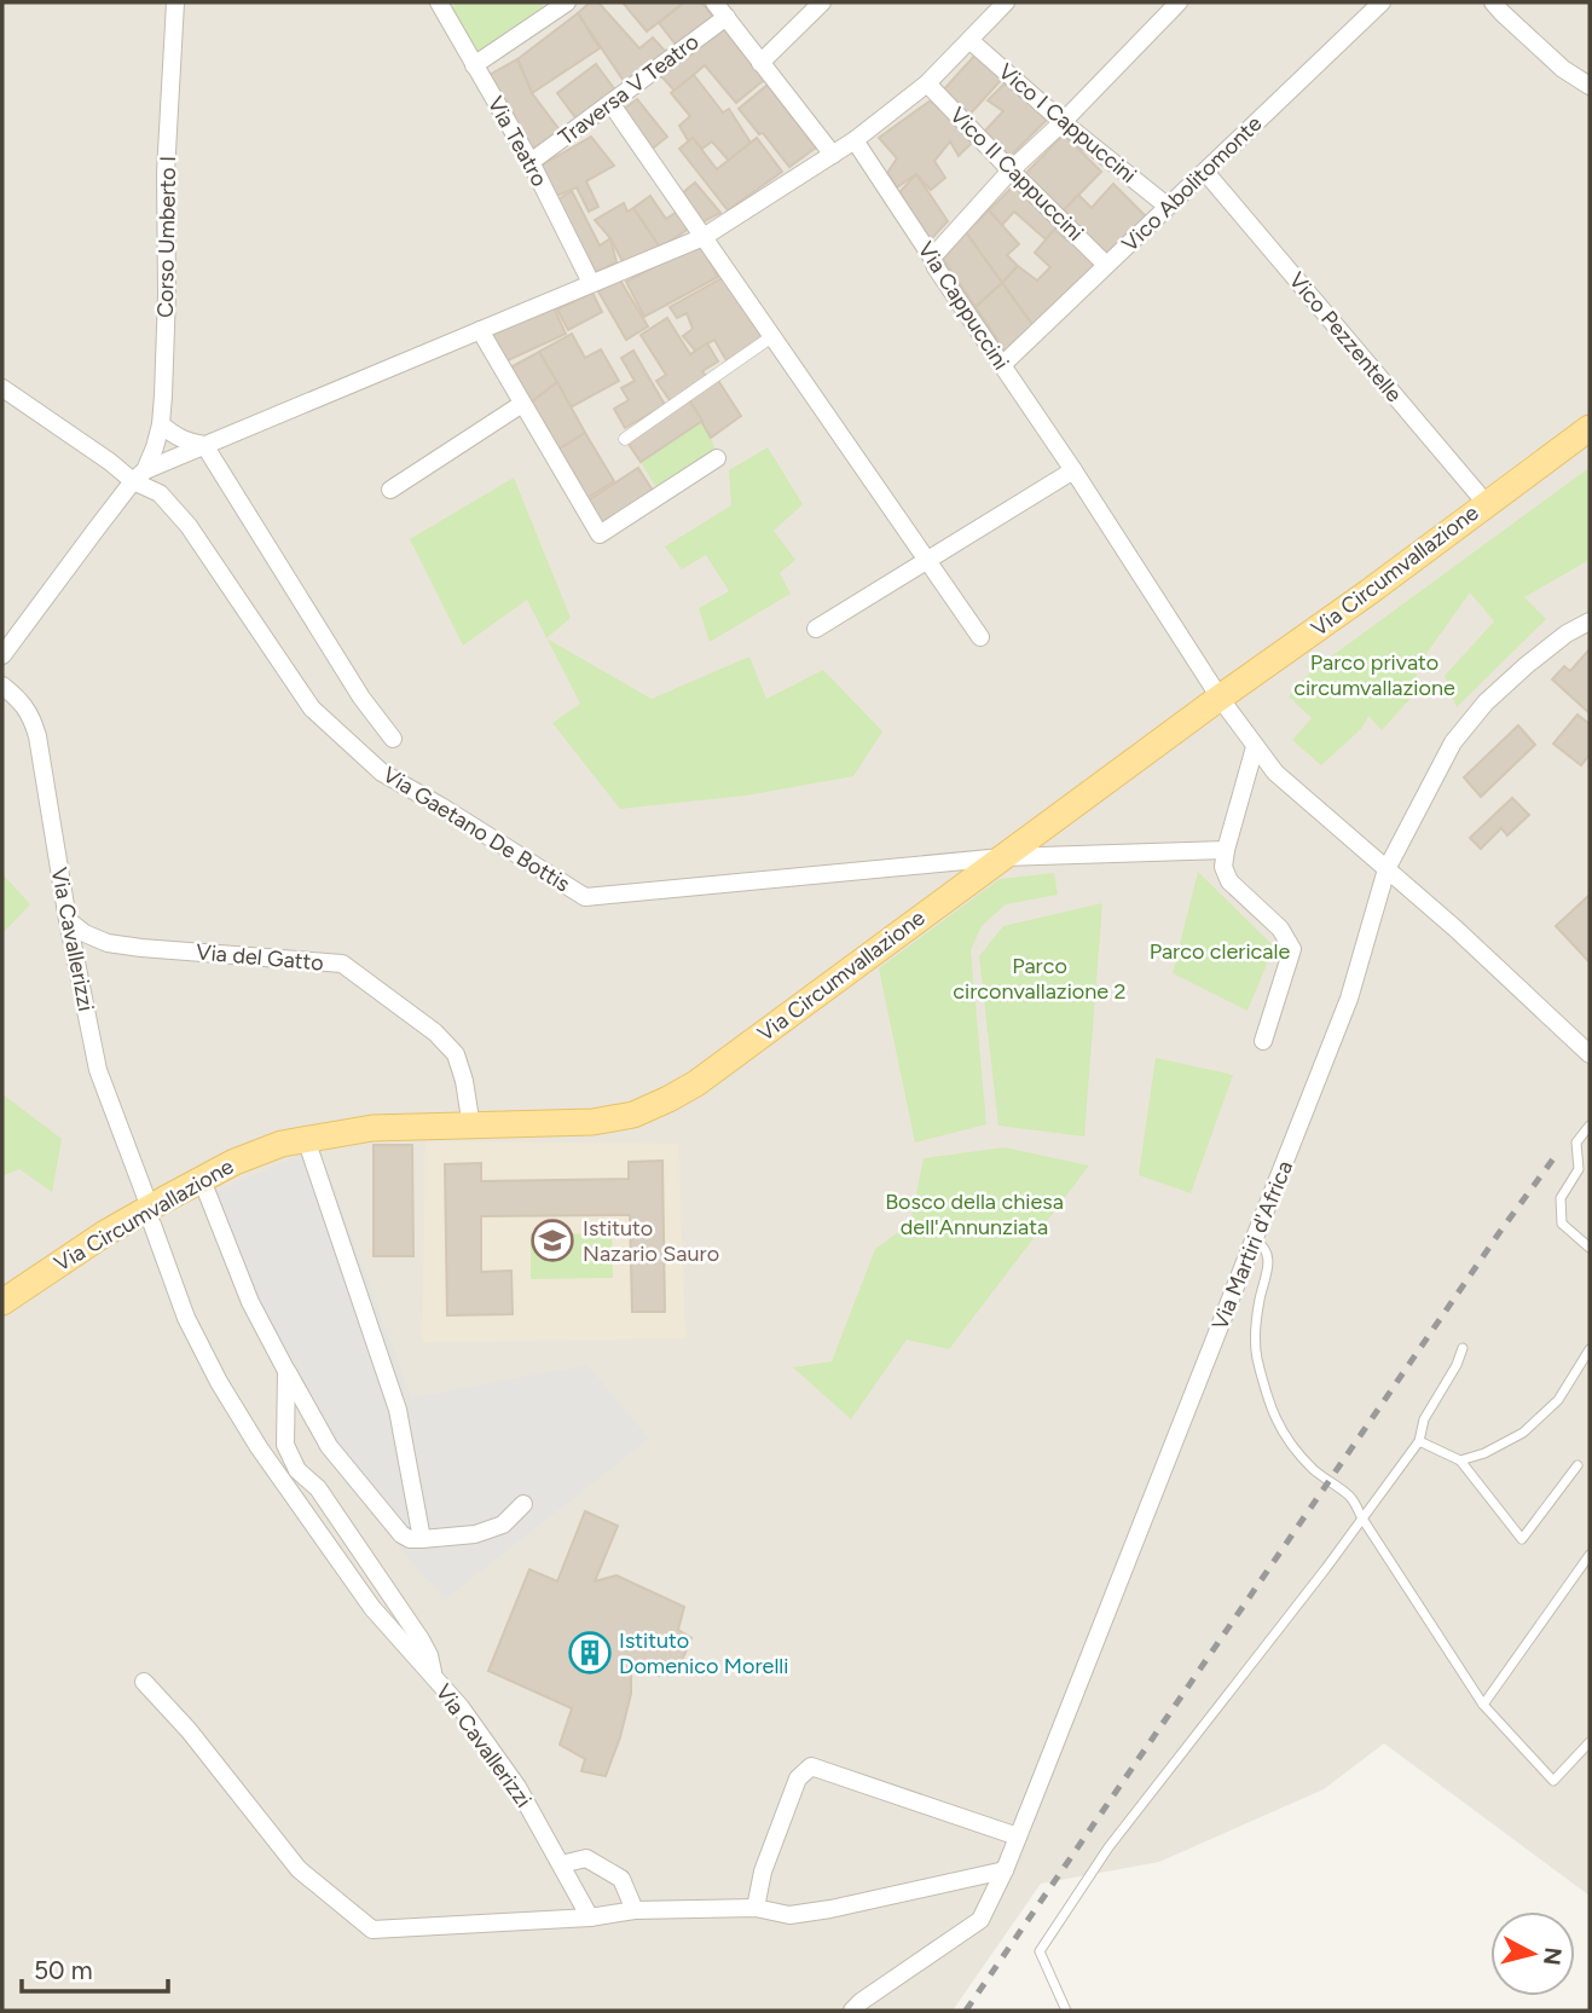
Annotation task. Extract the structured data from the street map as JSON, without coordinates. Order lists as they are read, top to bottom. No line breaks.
{"streets":{"main road":["Via Circumvallazione"],"street":["Traversa V Teatro","Vico I Cappuccini","Via Teatro","Vico II Cappuccini","Vico Abolitomonte","Corso Umberto I","Via Cappuccini","Vico Pezzentelle","Via Gaetano De Bottis","Via Cavallerizzi","Via del Gatto","Via Martiri d'Africa"]},"crossings":[["Traversa V Teatro","Via Teatro"],["Vico I Cappuccini","Vico Abolitomonte"],["Vico II Cappuccini","Vico Abolitomonte"],["Vico Abolitomonte","Via Cappuccini"],["Vico Abolitomonte","Vico Pezzentelle"],["Corso Umberto I","Via Gaetano De Bottis"],["Via Cappuccini","Via Circumvallazione"],["Via Cappuccini","Via Martiri d'Africa"],["Vico Pezzentelle","Via Circumvallazione"],["Via Circumvallazione","Via Gaetano De Bottis"],["Via Circumvallazione","Via del Gatto"],["Via Cavallerizzi","Via del Gatto"]],"parks":["Parco privato circumvallazione","Parco clericale","Parco circonvallazione 2","Bosco della chiesa dell'Annunziata"],"places":{"school or university":["Istituto Nazario Sauro"],"building":["Istituto Domenico Morelli"]},"scale_bar":"50 m","north":"right"}
